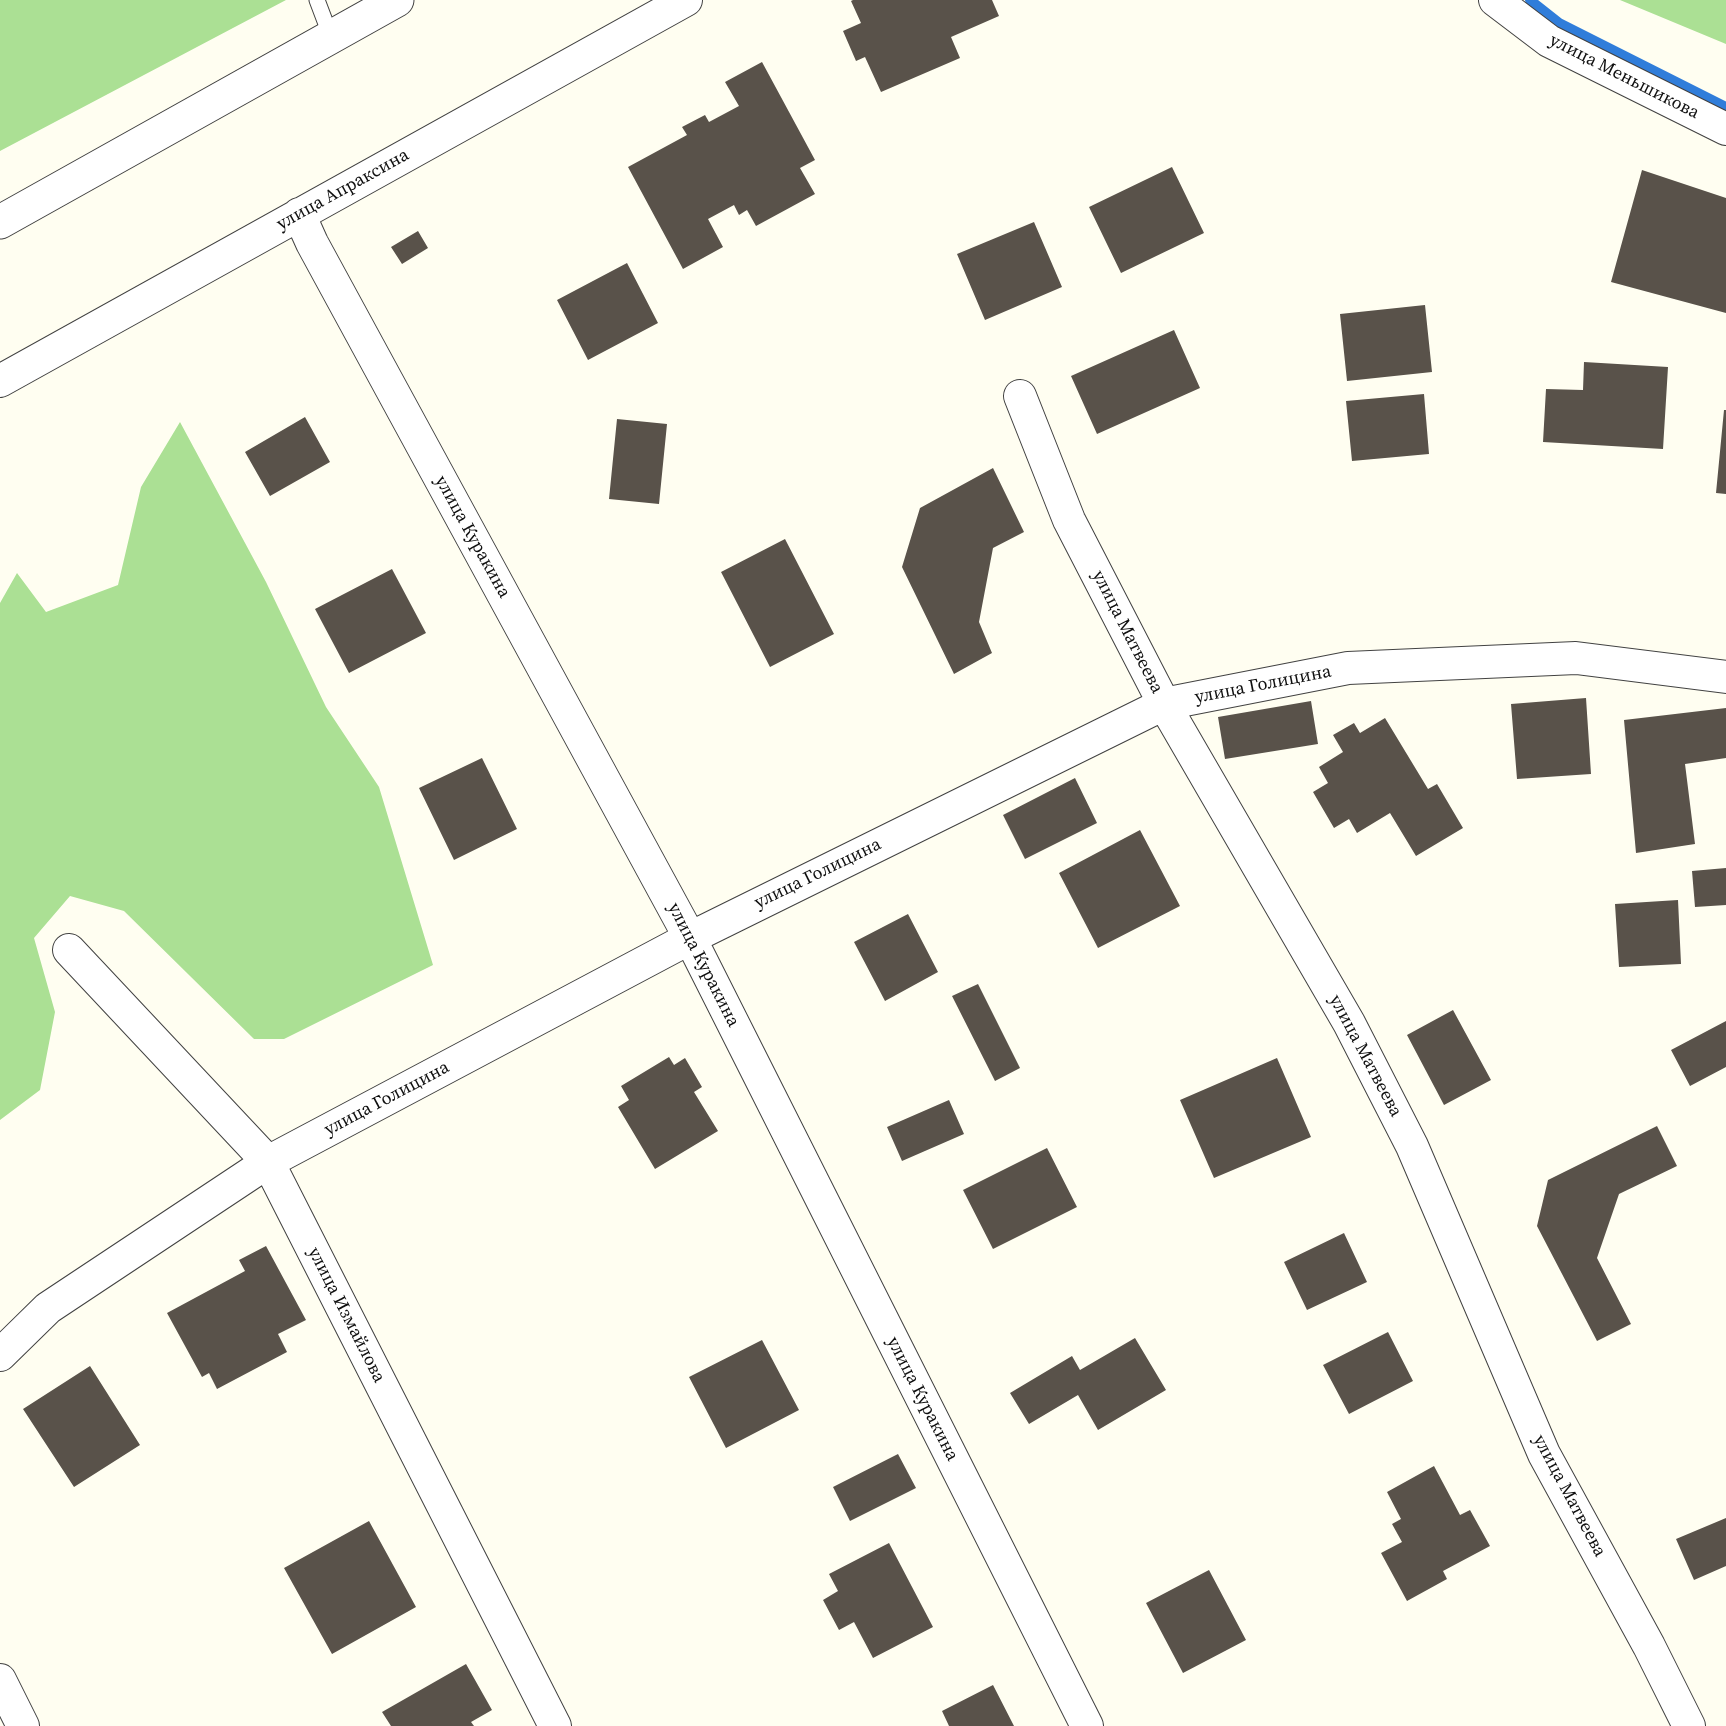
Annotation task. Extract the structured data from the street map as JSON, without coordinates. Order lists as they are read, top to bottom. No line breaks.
{"streets":{"street":["улица Меньшикова","улица Апраксина","улица Куракина","улица Матвеева","улица Голицина","улица Измайлова"]},"crossings":[["улица Апраксина","улица Куракина"],["улица Куракина","улица Голицина"],["улица Матвеева","улица Голицина"],["улица Голицина","улица Измайлова"]]}
